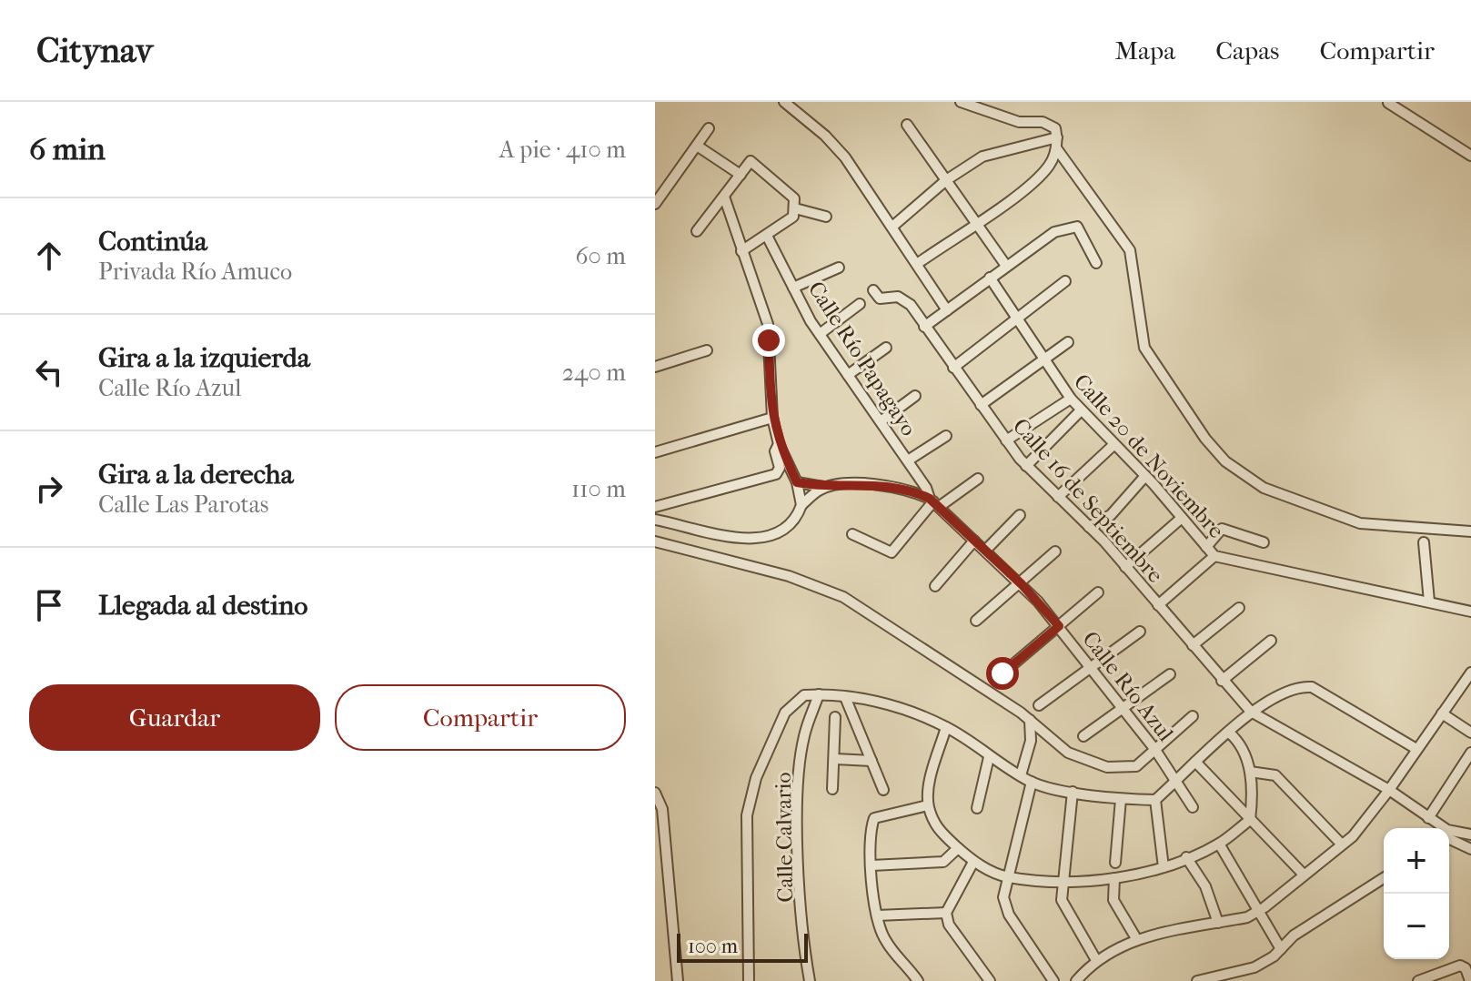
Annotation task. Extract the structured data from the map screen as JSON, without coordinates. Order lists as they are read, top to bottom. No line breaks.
{"streets":{"street":["Calle Río Papagayo","Calle 20 de Noviembre","Calle 16 de Septiembre","Calle Río Azul","Calle Calvario"]},"crossings":[["Calle Río Papagayo","Calle Río Azul"]],"scale_bar":"100 m","page":{"header":"Citynav","nav":["Mapa","Capas","Compartir"],"heading":["6 min","A pie · 410 m"],"list":[["Continúa","Privada Río Amuco","60 m"],["Gira a la izquierda","Calle Río Azul","240 m"],["Gira a la derecha","Calle Las Parotas","110 m"],"Llegada al destino"],"buttons":["Guardar","Compartir"],"map_buttons":["+","−"],"scale":"100 m"}}
